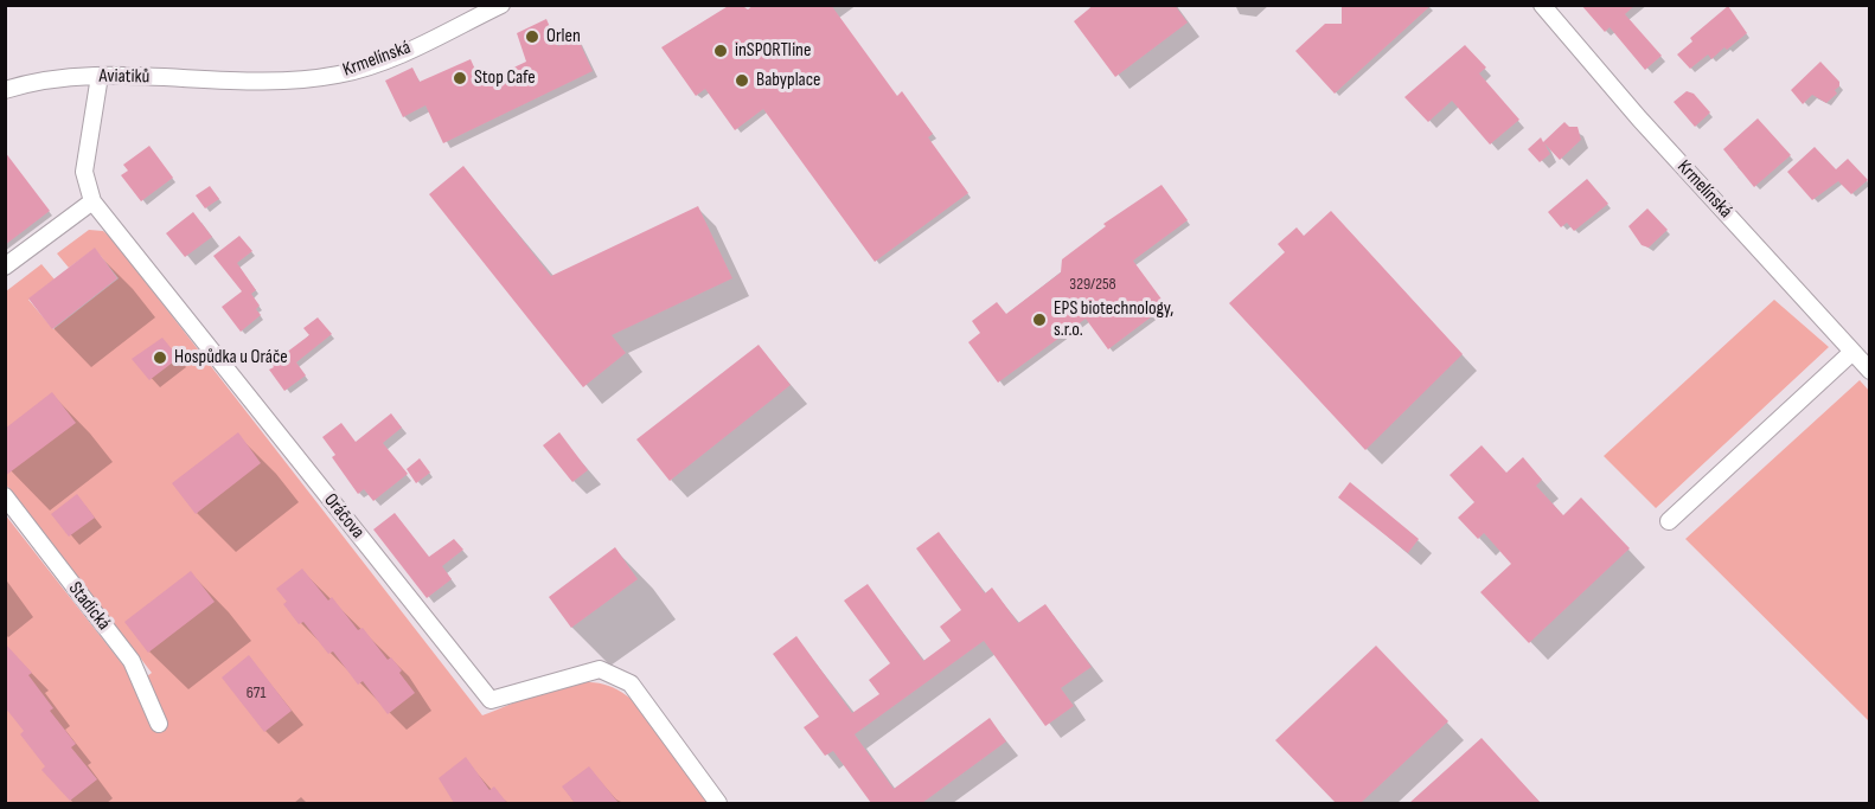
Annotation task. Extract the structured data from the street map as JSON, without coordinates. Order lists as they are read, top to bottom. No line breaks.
{"streets":{"street":["Krmelínská","Aviatiků","Oráčova","Stadická"]},"crossings":[["Krmelínská","Aviatiků"],["Aviatiků","Oráčova"]],"places":["Orlen","inSPORTline","Stop Cafe","Babyplace","EPS biotechnology, s.r.o.","Hospůdka u Oráče"],"house_numbers":["329/258","671"]}
